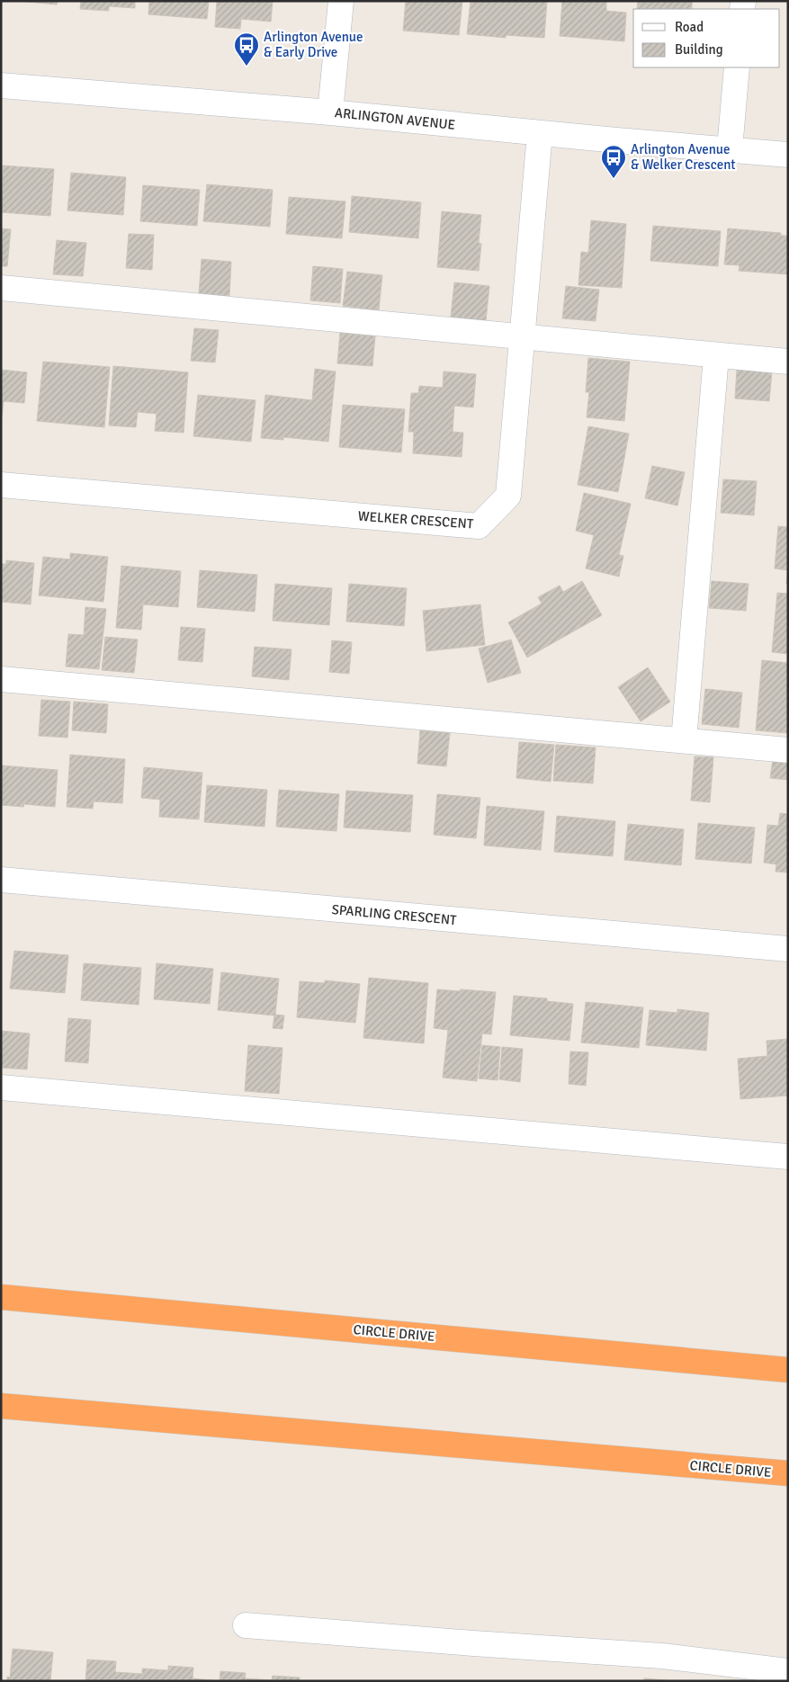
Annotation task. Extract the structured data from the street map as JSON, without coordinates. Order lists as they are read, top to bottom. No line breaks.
{"streets":{"highway":["CIRCLE DRIVE"],"street":["ARLINGTON AVENUE","WELKER CRESCENT","SPARLING CRESCENT"]},"crossings":[["ARLINGTON AVENUE","WELKER CRESCENT"]],"places":{"bus stop":["Arlington Avenue & Early Drive","Arlington Avenue & Welker Crescent"]},"legend":["Road","Building"]}
